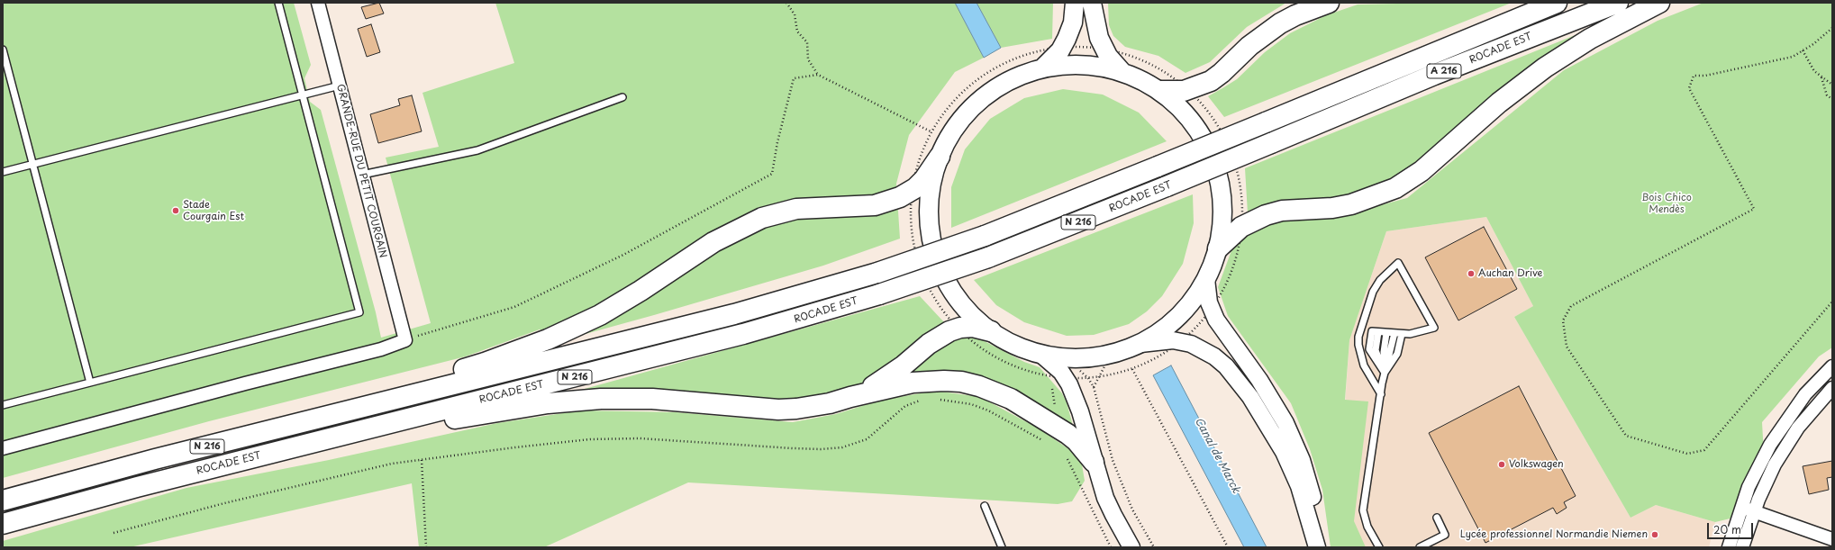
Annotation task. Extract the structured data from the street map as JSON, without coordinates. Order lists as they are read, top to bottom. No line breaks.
{"streets":{"highway":["ROCADE EST","A 216","N 216"],"street":["GRANDE-RUE DU PETIT COURGAIN"]},"water":["Canal de Marck"],"parks":["Bois Chico Mendès"],"places":["Stade Courgain Est","Auchan Drive","Volkswagen","Lycée professionnel Normandie Niemen"],"scale_bar":"20 m"}
